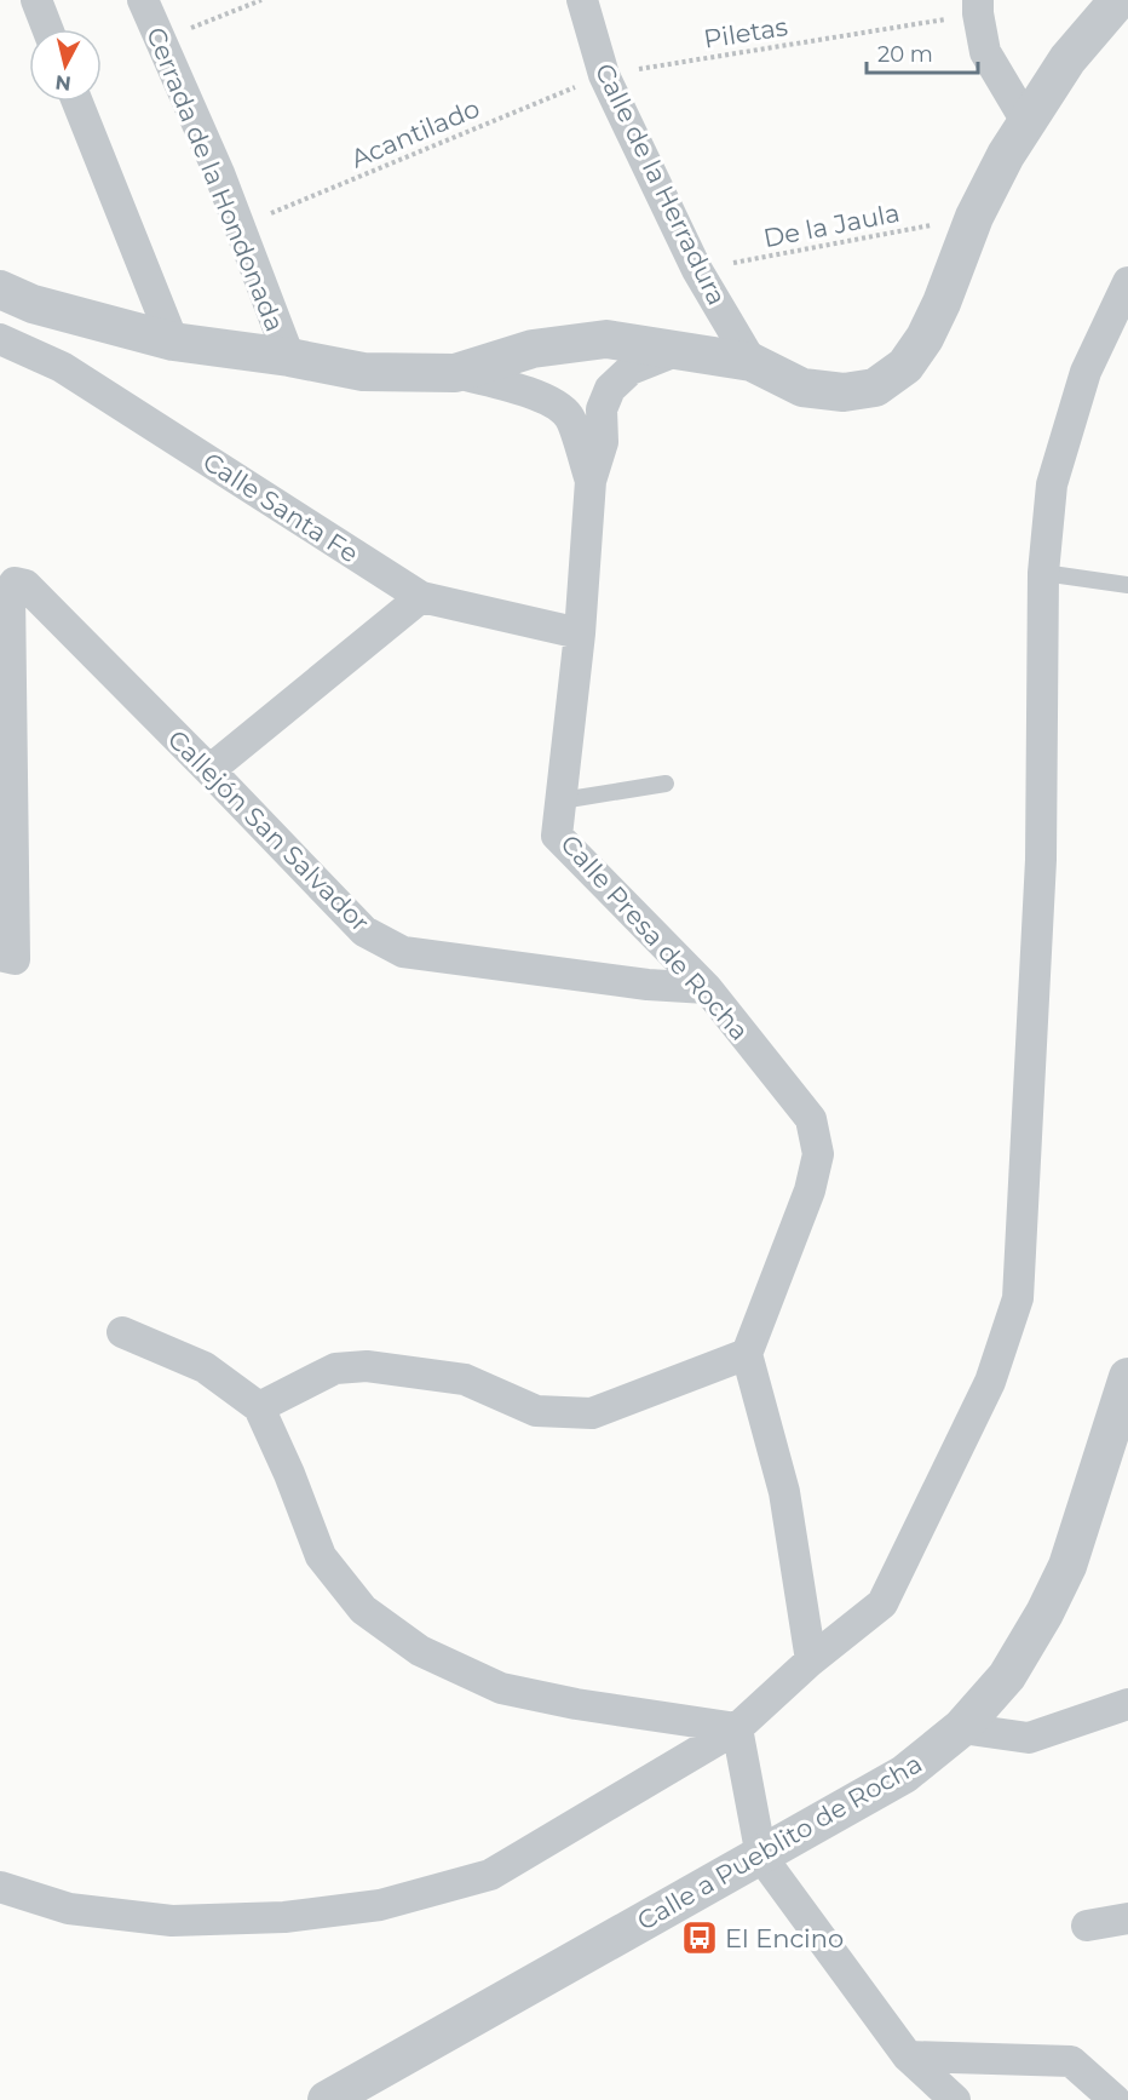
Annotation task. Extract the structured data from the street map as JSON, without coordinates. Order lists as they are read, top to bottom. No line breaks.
{"streets":{"street":["Cerrada de la Hondonada","Calle de la Herradura","Calle Santa Fe","Callejón San Salvador","Calle Presa de Rocha","Calle a Pueblito de Rocha"],"path":["Piletas","Acantilado","De la Jaula"]},"crossings":[["Piletas","Acantilado"],["Piletas","Calle de la Herradura"],["Acantilado","Cerrada de la Hondonada"],["Acantilado","Calle de la Herradura"],["Calle de la Herradura","De la Jaula"],["Calle Santa Fe","Calle Presa de Rocha"],["Callejón San Salvador","Calle Presa de Rocha"]],"places":{"bus stop":["El Encino"]},"scale_bar":"20 m","north":"bottom"}
